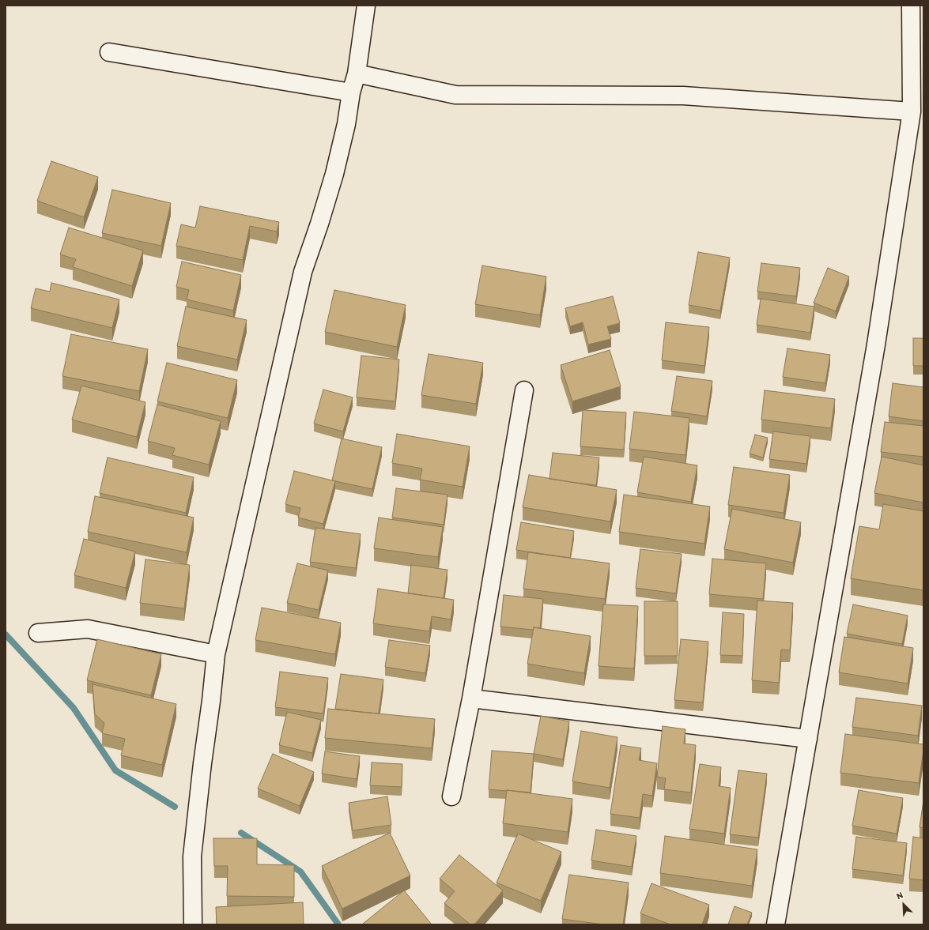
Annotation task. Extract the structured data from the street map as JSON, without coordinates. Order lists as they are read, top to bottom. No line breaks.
{"north":"top left"}
